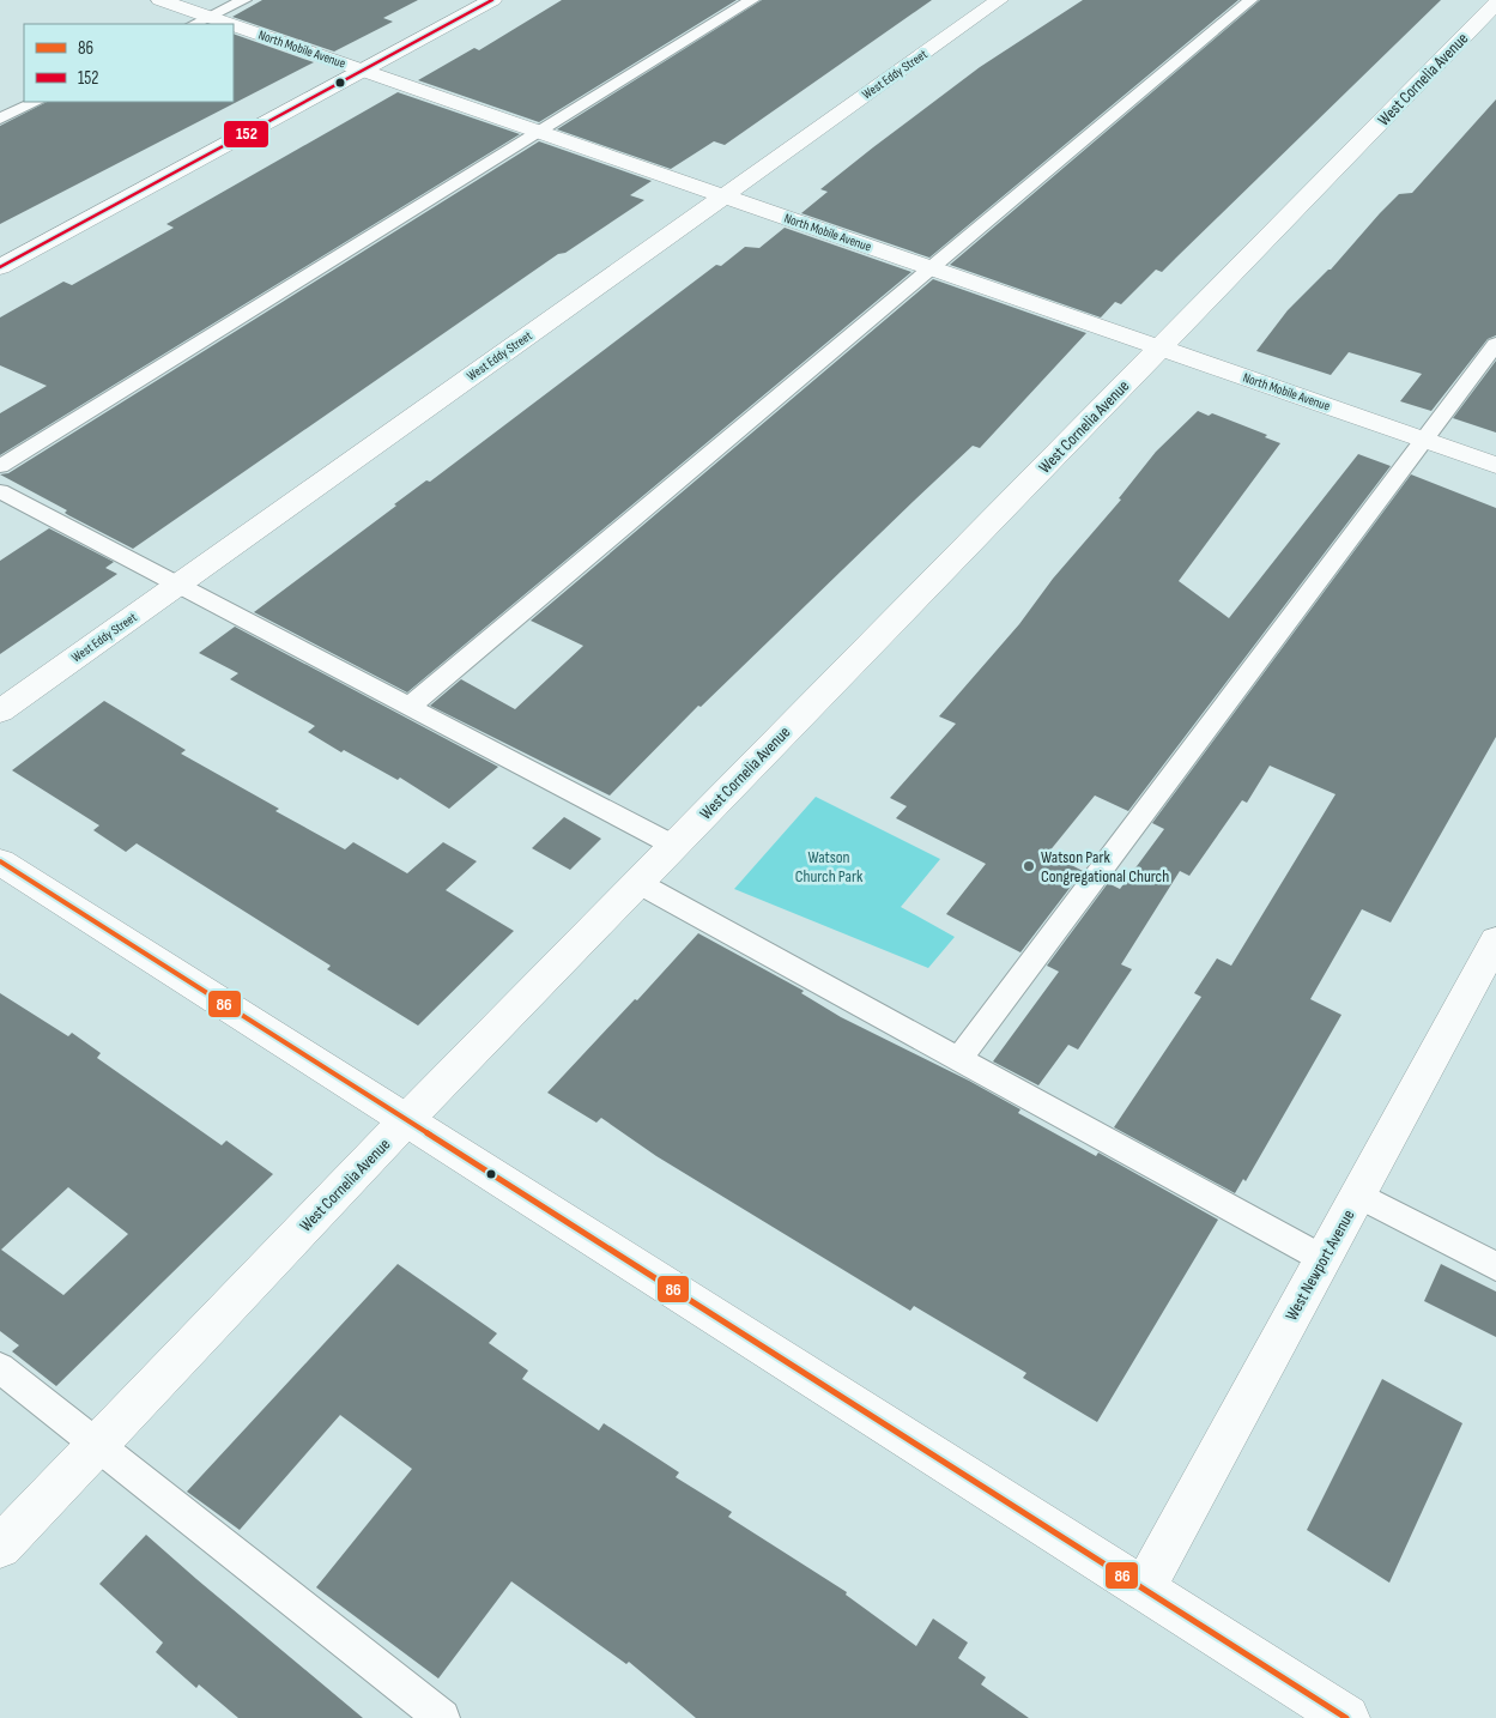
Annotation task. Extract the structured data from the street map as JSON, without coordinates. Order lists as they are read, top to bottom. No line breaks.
{"streets":{"street":["North Mobile Avenue","West Eddy Street","West Cornelia Avenue","West Newport Avenue"]},"crossings":[["North Mobile Avenue","West Eddy Street"],["North Mobile Avenue","West Cornelia Avenue"]],"parks":["Watson Church Park"],"places":["Watson Park Congregational Church"],"lines":["transit line 152","transit line 86"],"legend":["86","152"]}
